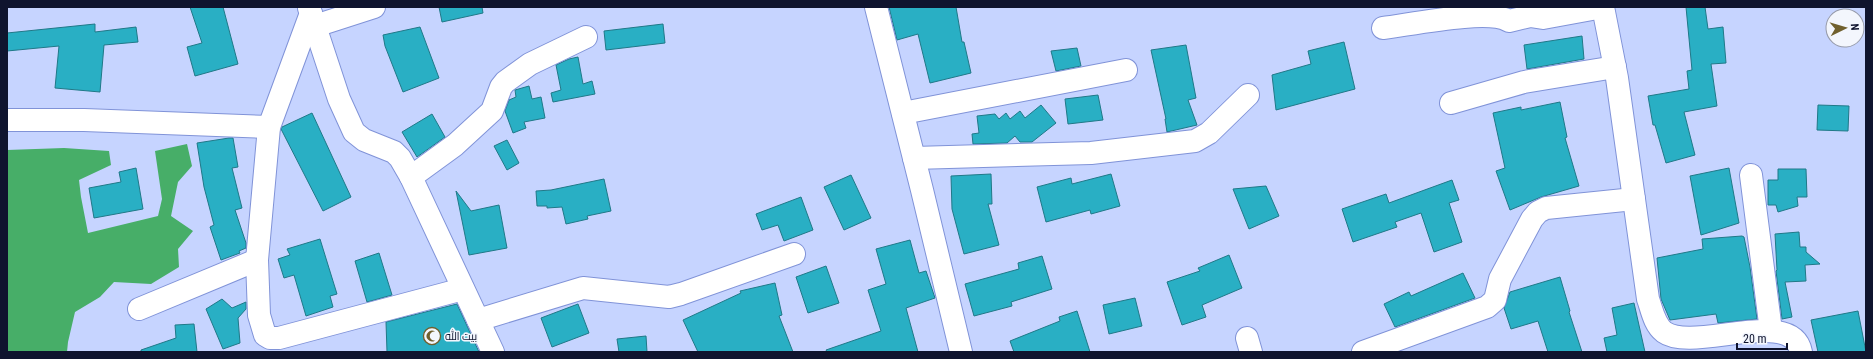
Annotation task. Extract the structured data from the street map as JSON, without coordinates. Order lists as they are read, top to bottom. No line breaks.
{"places":{"mosque":["بيت الله"]},"scale_bar":"20 m","north":"right"}
